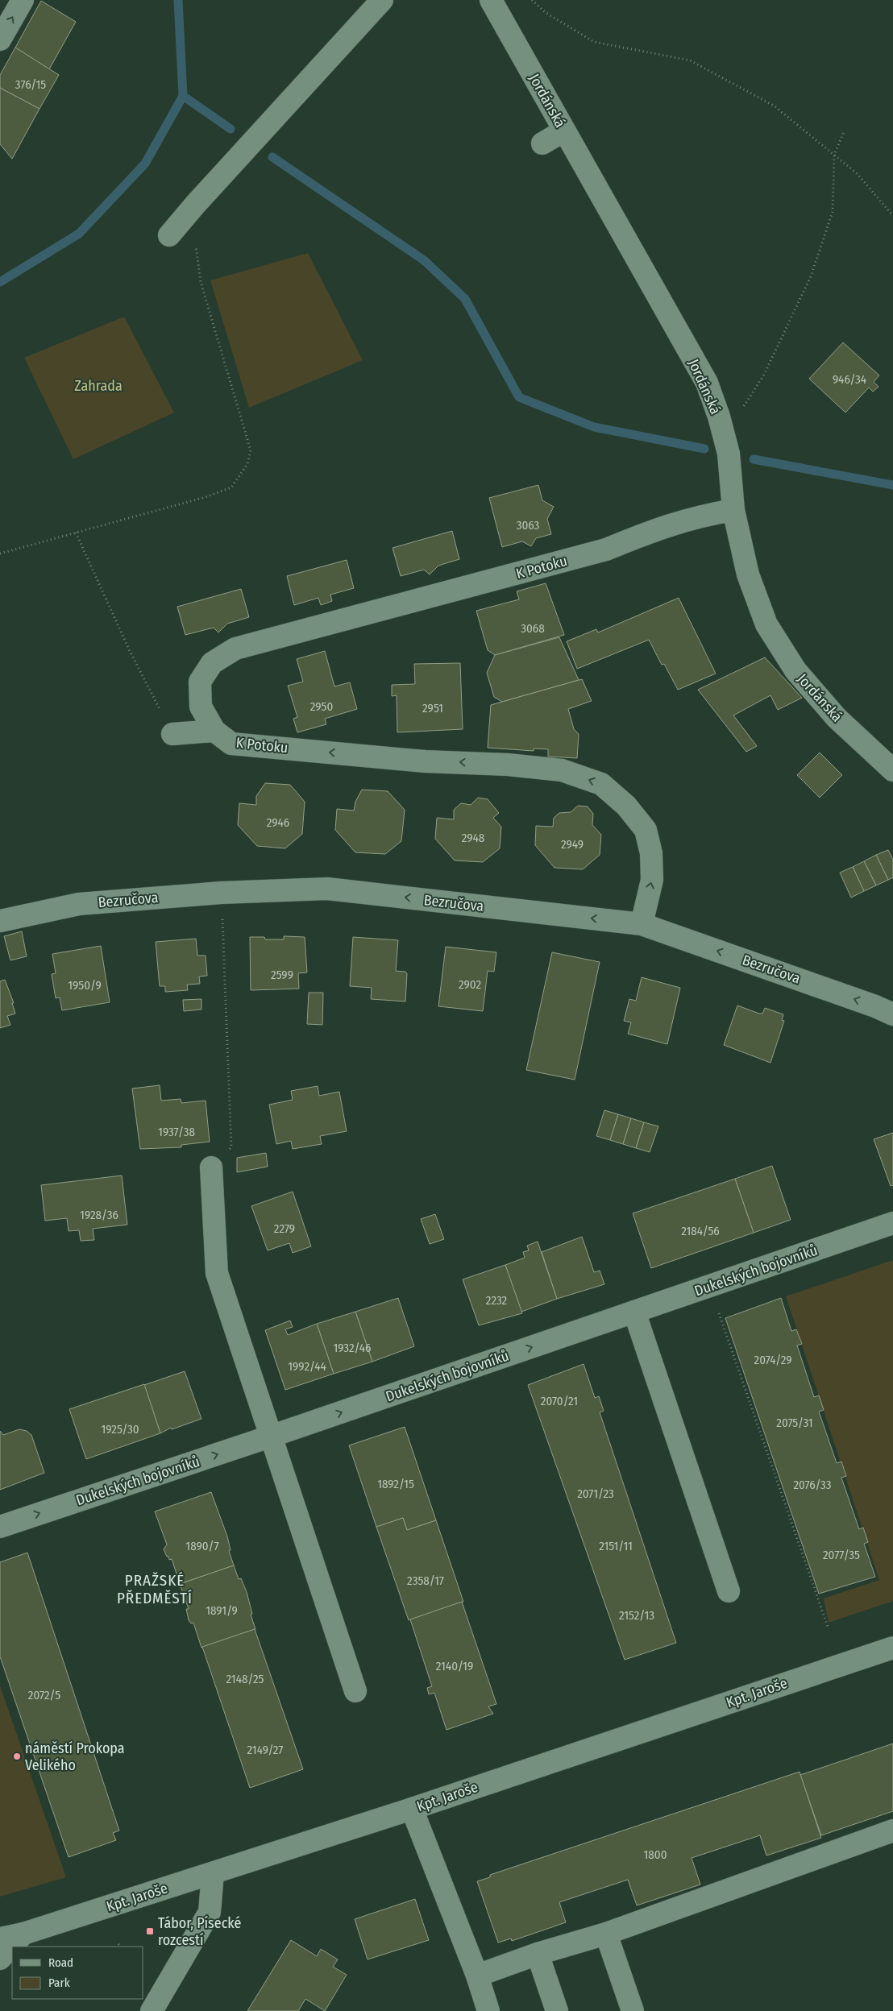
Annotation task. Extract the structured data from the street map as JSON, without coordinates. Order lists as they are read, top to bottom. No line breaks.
{"streets":{"street":["Jordánská","K Potoku","Bezručova","Dukelských bojovníků","Kpt. Jaroše"]},"crossings":[["Jordánská","K Potoku"],["K Potoku","Bezručova"]],"one_way":["K Potoku","Bezručova","Dukelských bojovníků"],"districts":["PRAŽSKÉ PŘEDMĚSTÍ"],"parks":["Zahrada"],"places":{"other":["náměstí Prokopa Velikého"],"transit":["Tábor, Písecké rozcestí"]},"house_numbers":["376/15","946/34","3063","3068","2950","2951","2946","2948","2949","2599","2902","1950/9","1937/38","1928/36","2279","2184/56","2232","1932/46","2074/29","1992/44","2070/21","2075/31","1925/30","1892/15","2076/33","2071/23","1890/7","2151/11","2077/35","2358/17","1891/9","2152/13","2140/19","2148/25","2072/5","2149/27","1800"],"legend":["Road","Park"]}
